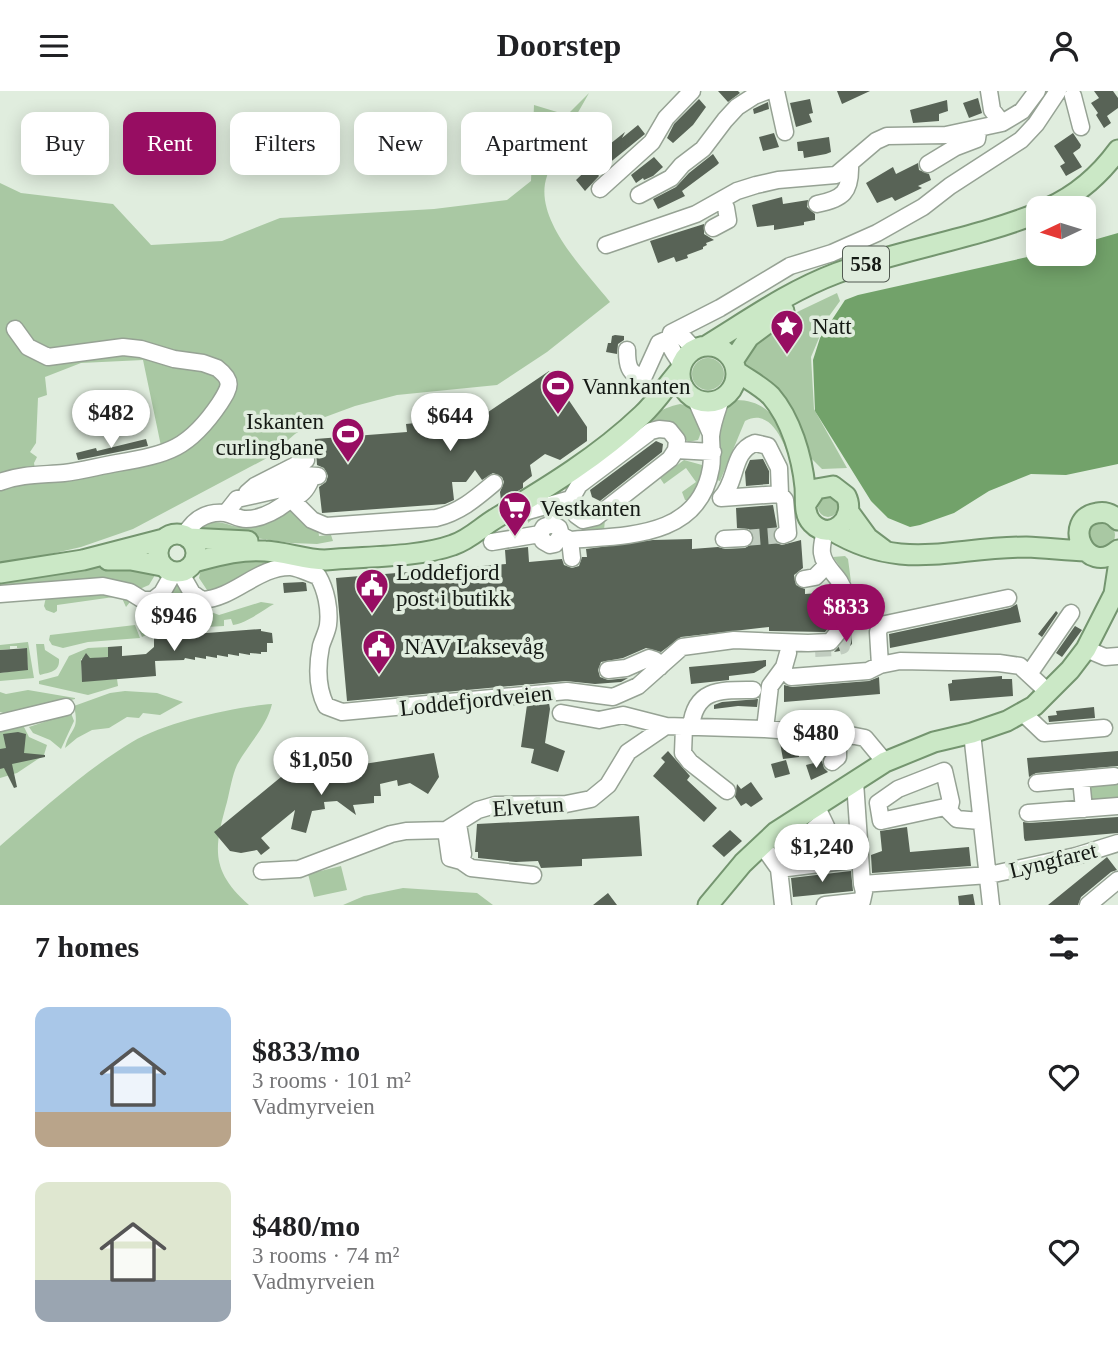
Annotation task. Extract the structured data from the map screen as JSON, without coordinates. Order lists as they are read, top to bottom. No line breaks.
{"streets":{"main road":["558"],"street":["Loddefjordveien","Elvetun","Lyngfaret"]},"places":{"place":["Natt"],"sports":["Vannkanten","Iskanten curlingbane"],"supermarket":["Vestkanten"],"public building":["Loddefjord post i butikk","NAV Laksevåg"]},"north":"left","page":{"header":"Doorstep","chip":["Buy","Rent","Filters","New","Apartment"],"price":["$482","$644","$833","$946","$480","$1,050","$1,240"],"heading":"7 homes","list":[{"name":"$833/mo","note":"3 rooms · 101 m² · Vadmyrveien"},{"name":"$480/mo","note":"3 rooms · 74 m² · Vadmyrveien"}]}}
